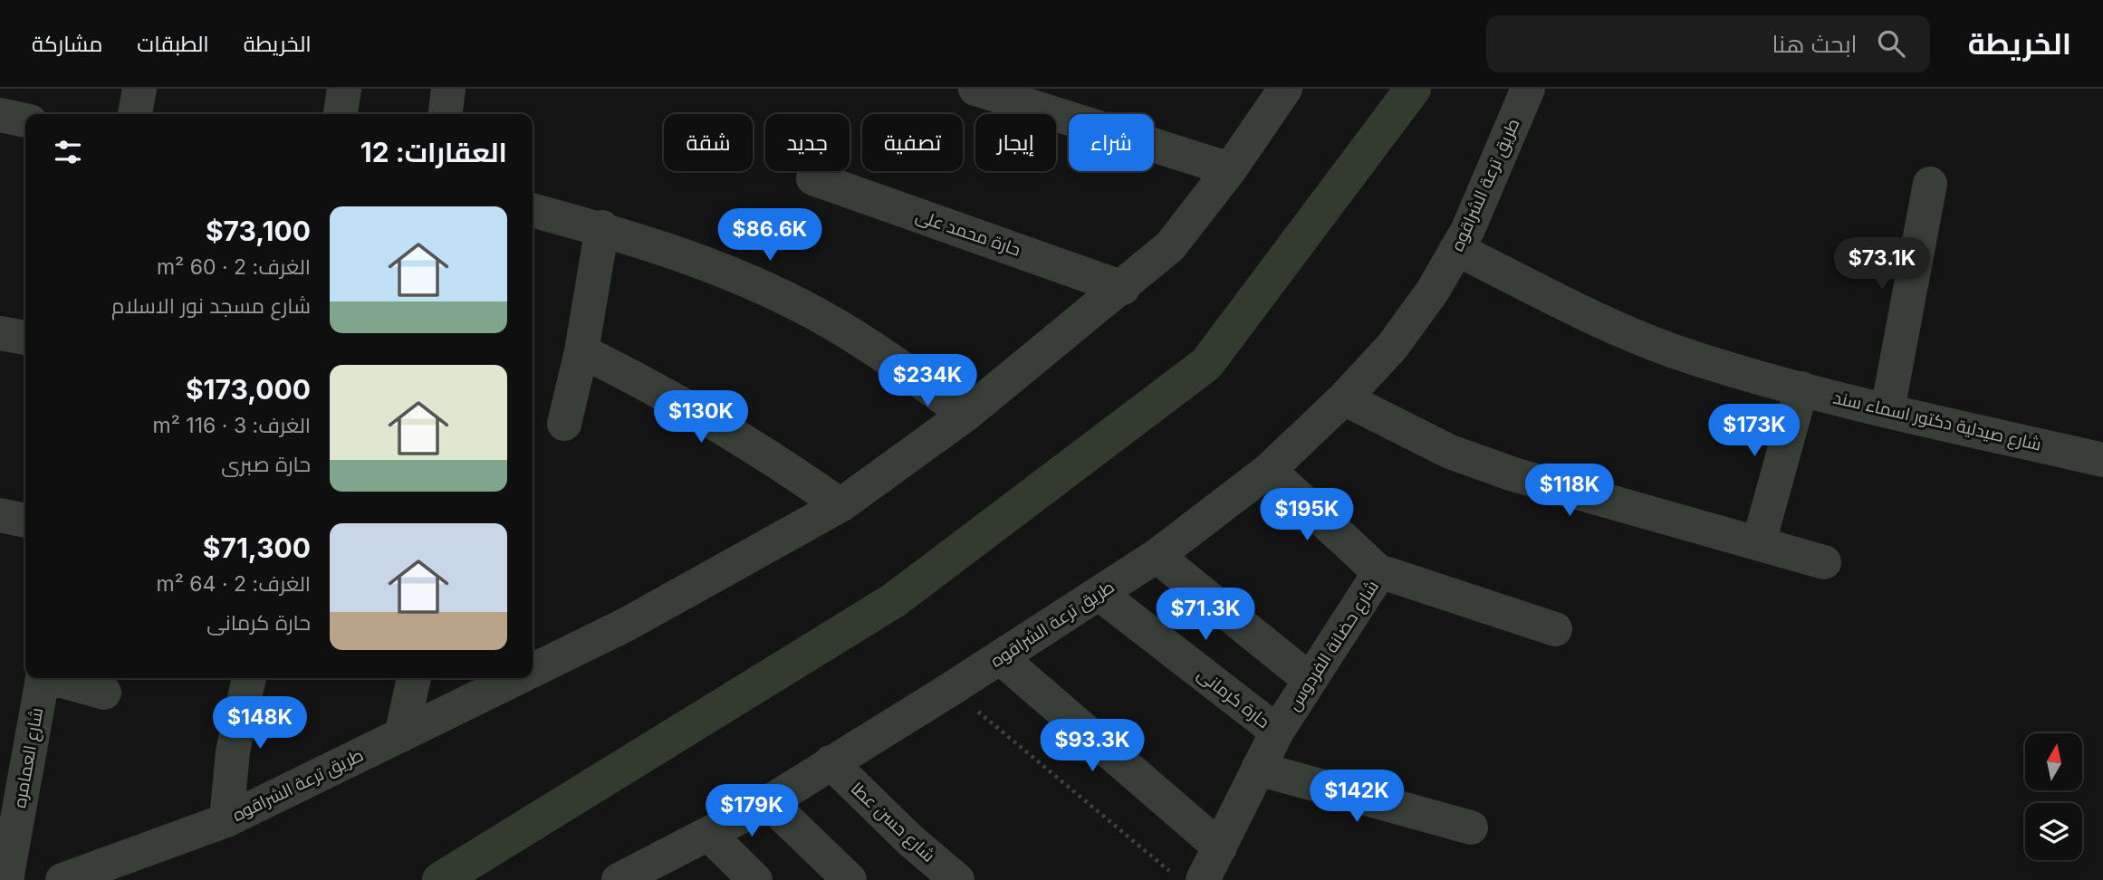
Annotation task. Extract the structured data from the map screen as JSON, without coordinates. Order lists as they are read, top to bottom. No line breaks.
{"streets":{"street":["طريق ترعة الشراقوه","حارة محمد على","شارع صيدلية دكتور اسماء سند","شارع حضانة الفردوس","حارة كرمانى","شارع العمامره","شارع حسن عطا"]},"crossings":[["طريق ترعة الشراقوه","حارة محمد على"],["طريق ترعة الشراقوه","شارع صيدلية دكتور اسماء سند"],["طريق ترعة الشراقوه","حارة كرمانى"],["طريق ترعة الشراقوه","شارع حسن عطا"],["شارع حضانة الفردوس","حارة كرمانى"]],"north":"top","page":{"header":"الخريطة","search":"ابحث هنا","nav":["الخريطة","الطبقات","مشاركة"],"chip":["شراء","إيجار","تصفية","جديد","شقة"],"heading":"العقارات: 12","list":[{"name":"$73,100","note":"الغرف: 2 · 60 m² · شارع مسجد نور الاسلام"},{"name":"$173,000","note":"الغرف: 3 · 116 m² · حارة صبرى"},{"name":"$71,300","note":"الغرف: 2 · 64 m² · حارة كرمانى"}],"price":["$86.6K","$73.1K","$234K","$130K","$173K","$118K","$195K","$71.3K","$148K","$93.3K","$142K","$179K"]}}
